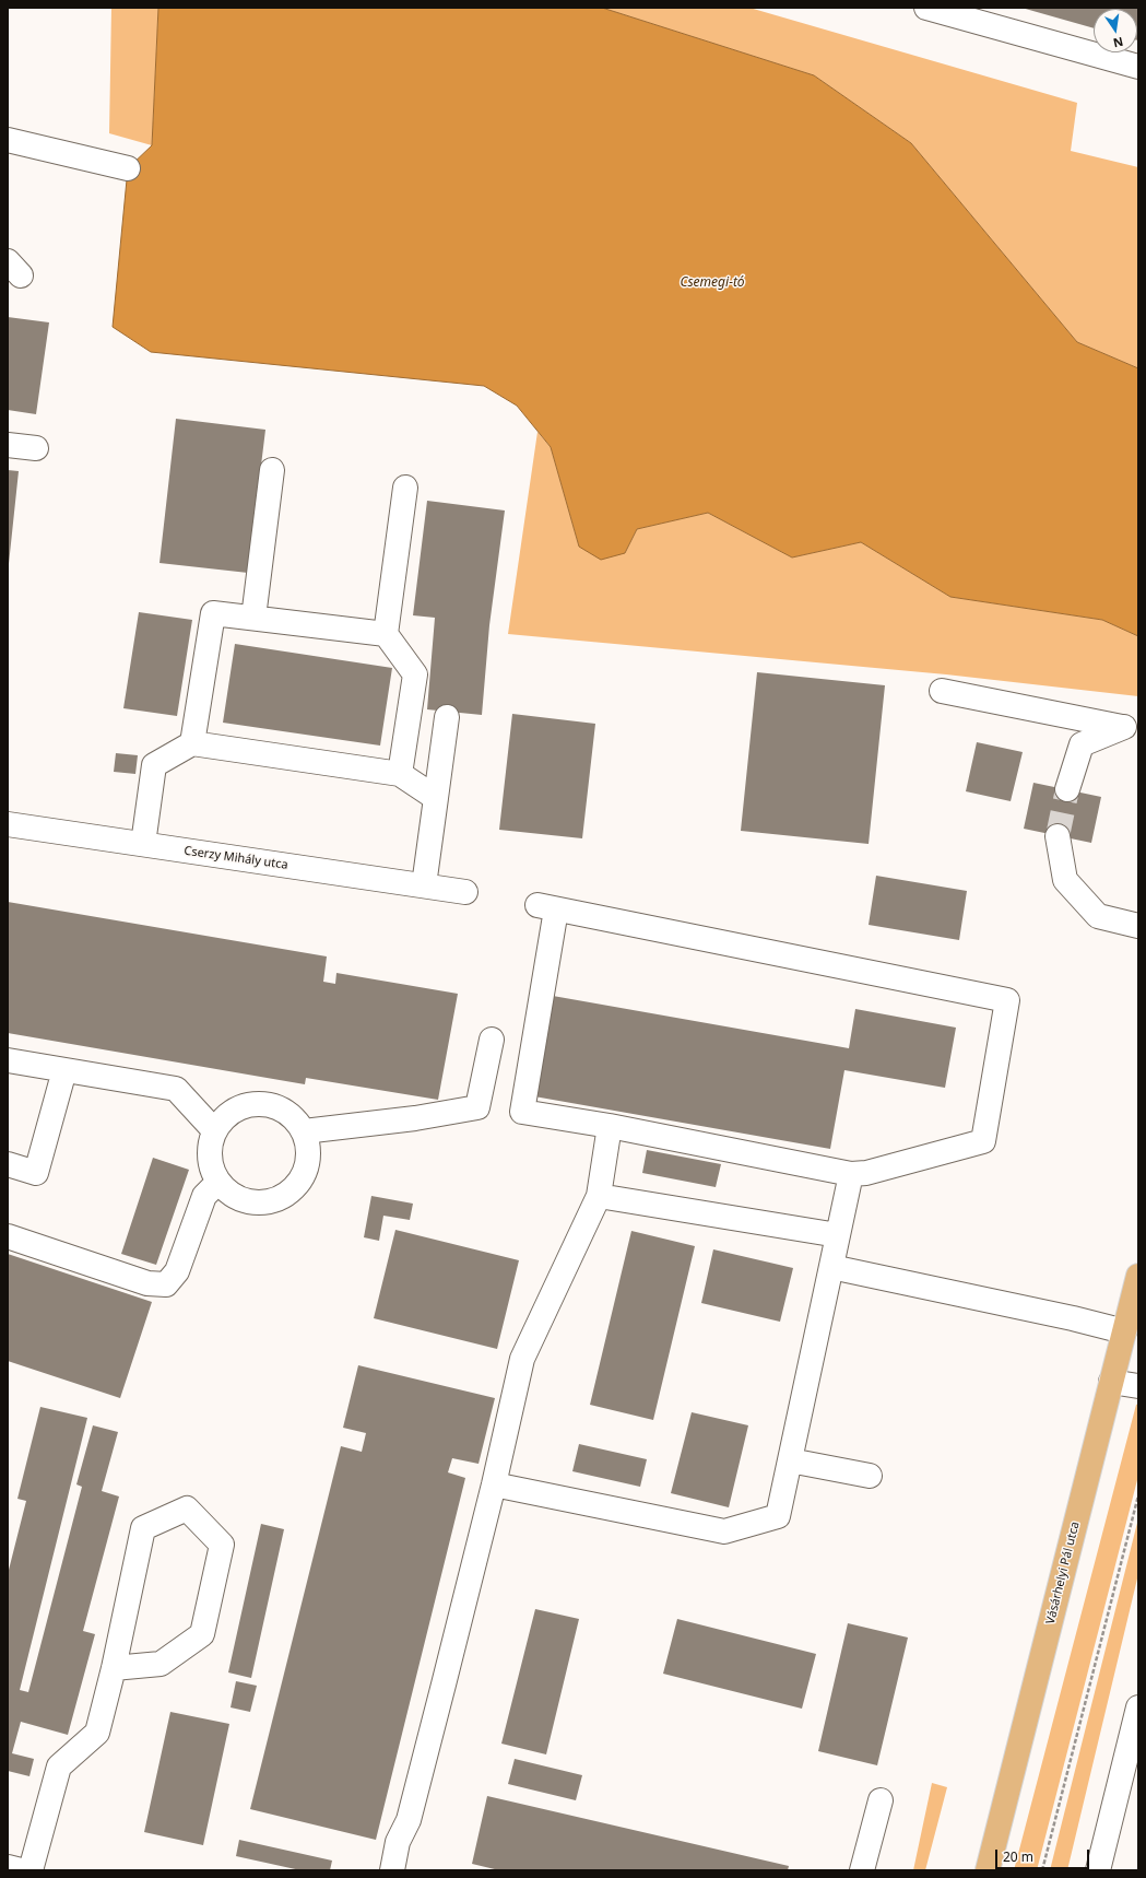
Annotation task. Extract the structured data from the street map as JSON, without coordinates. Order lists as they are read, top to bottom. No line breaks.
{"streets":{"main road":["Vásárhelyi Pál utca"],"street":["Cserzy Mihály utca"]},"water":["Csemegi-tó"],"scale_bar":"20 m","north":"bottom"}
